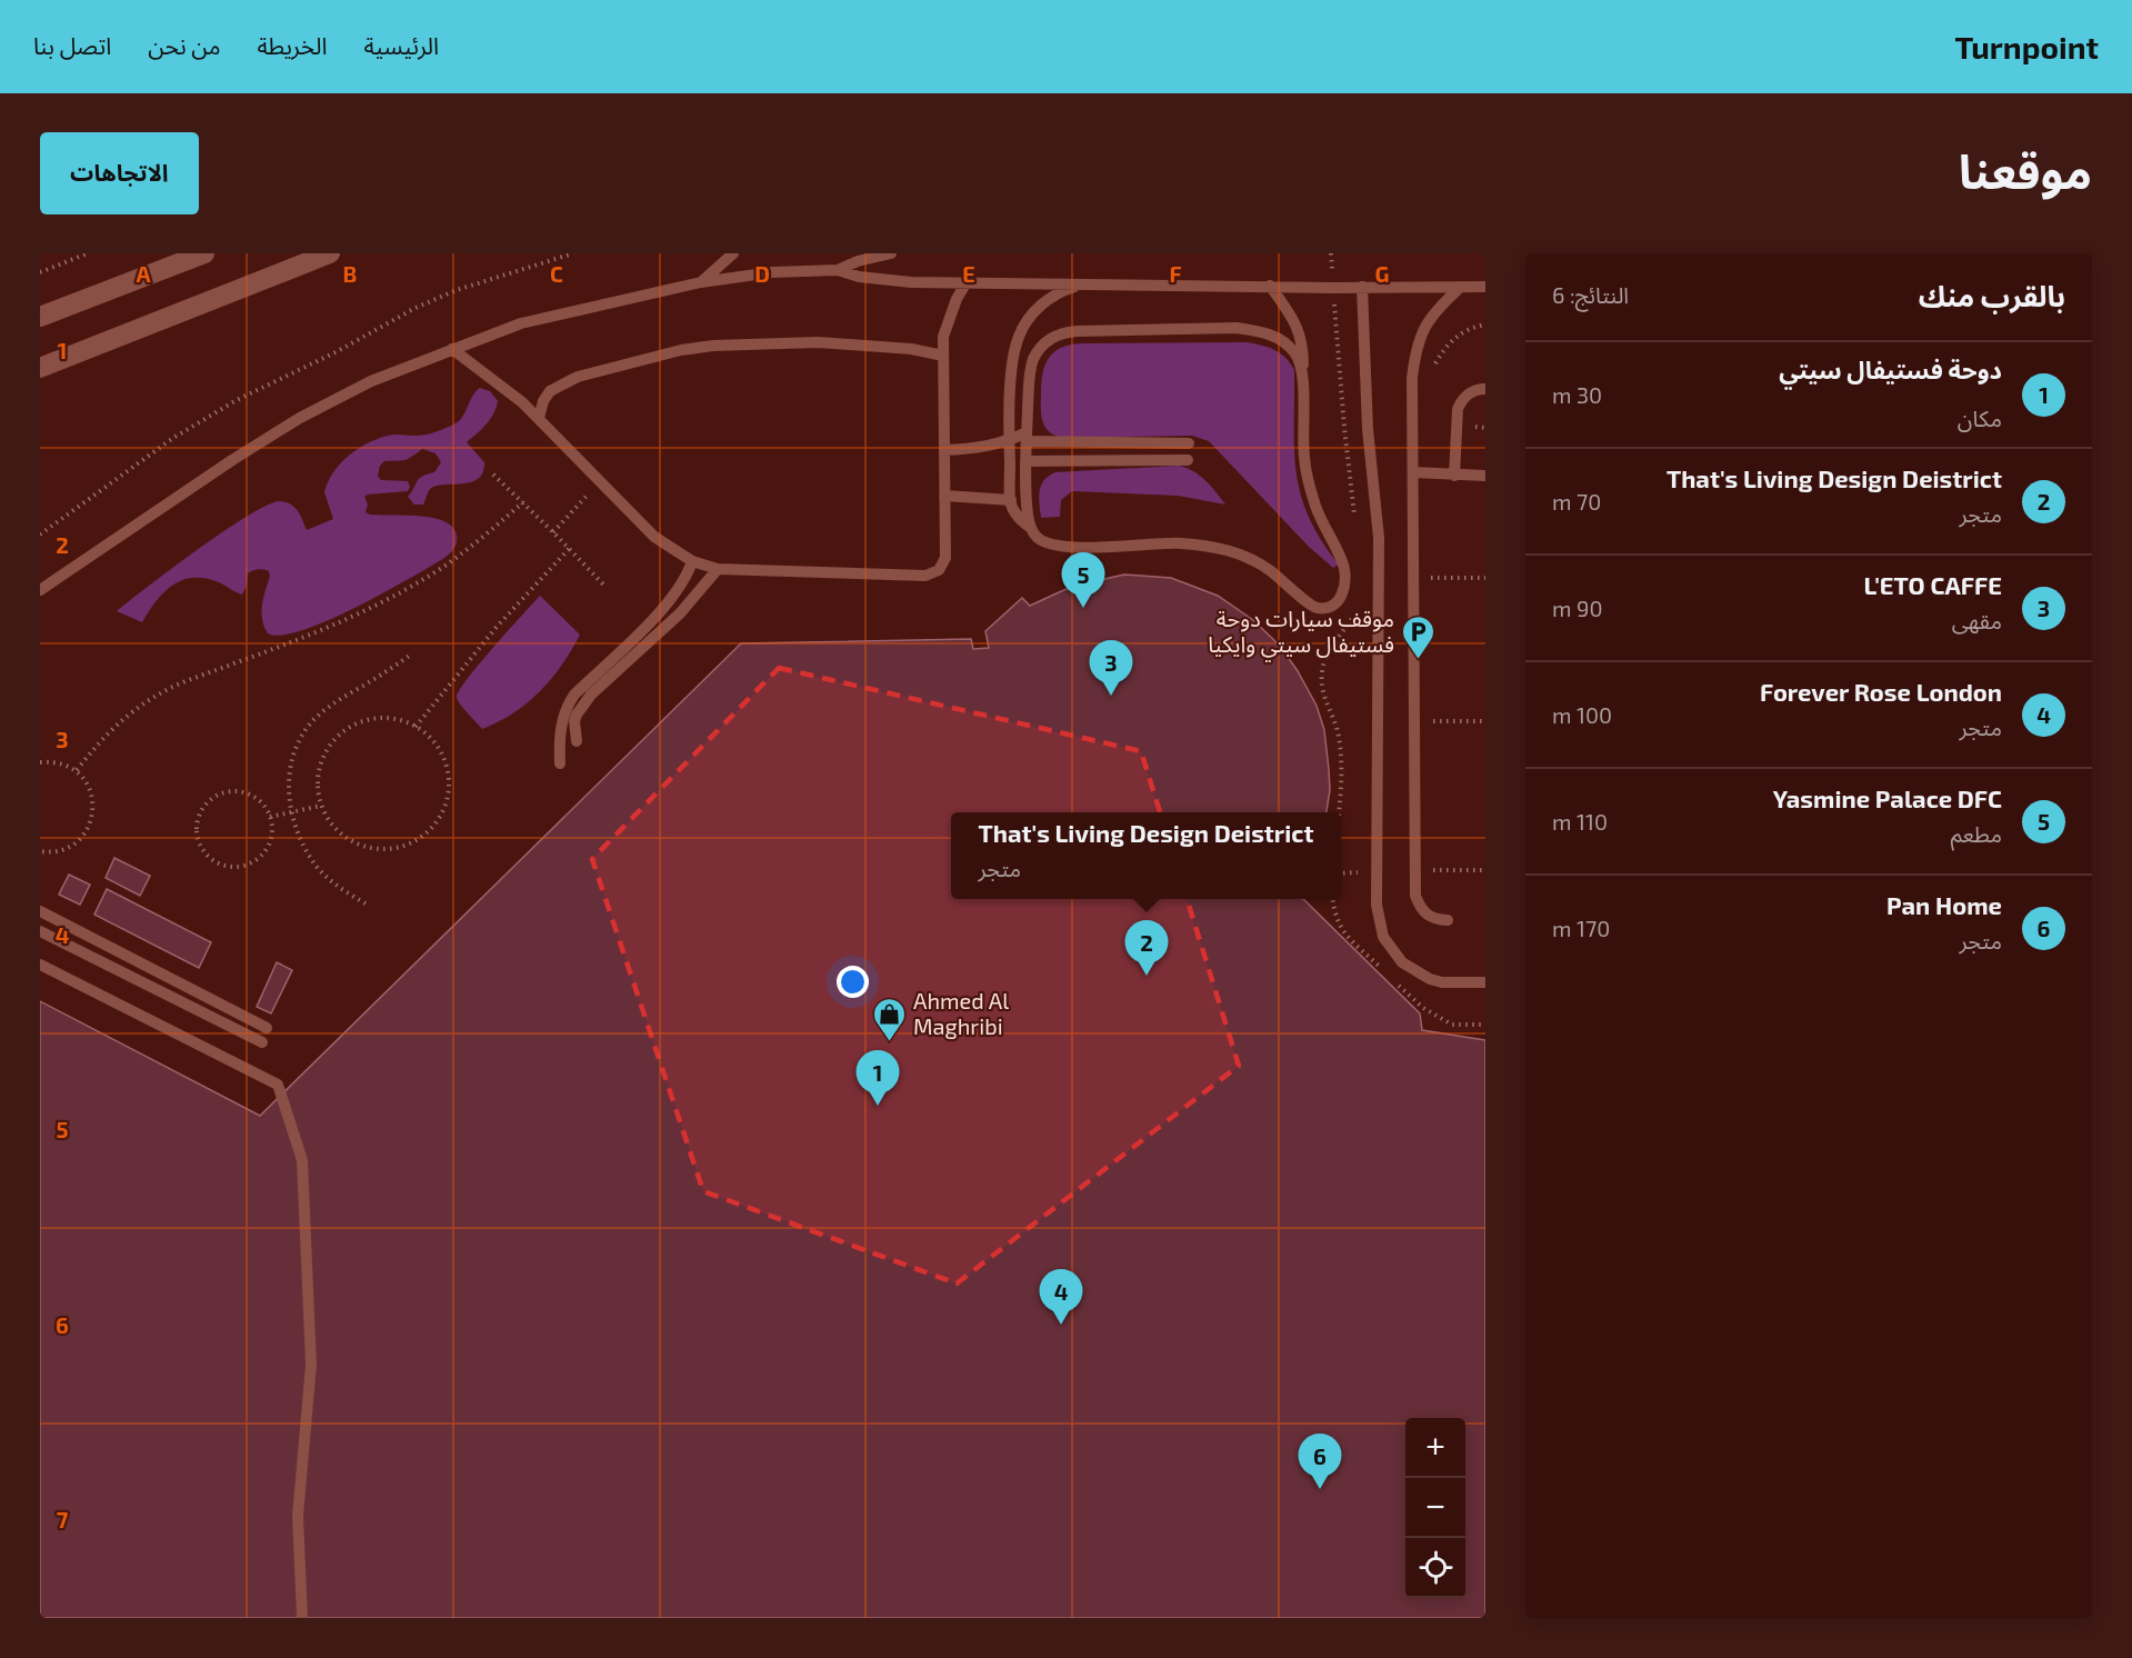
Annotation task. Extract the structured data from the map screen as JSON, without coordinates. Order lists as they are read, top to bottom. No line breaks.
{"places":{"parking":["موقف سيارات دوحة فستيفال سيتي وايكيا"],"shop":["Ahmed Al Maghribi"]},"page":{"header":"Turnpoint","nav":["الرئيسية","الخريطة","من نحن","اتصل بنا"],"title":"موقعنا","buttons":"الاتجاهات","heading":["بالقرب منك","النتائج: 6"],"list":[{"mark":"1","name":"دوحة فستيفال سيتي","note":"مكان","value":"30 m"},{"mark":"2","name":"That's Living Design Deistrict","note":"متجر","value":"70 m"},{"mark":"3","name":"L'ETO CAFFE","note":"مقهى","value":"90 m"},{"mark":"4","name":"Forever Rose London","note":"متجر","value":"100 m"},{"mark":"5","name":"Yasmine Palace DFC","note":"مطعم","value":"110 m"},{"mark":"6","name":"Pan Home","note":"متجر","value":"170 m"}],"pins":["5","3","2","1","4","6"],"popup":["That's Living Design Deistrict","متجر"],"map_buttons":["+","−"]},"grid":{"columns":["A","B","C","D","E","F","G"],"rows":["1","2","3","4","5","6","7"]}}
